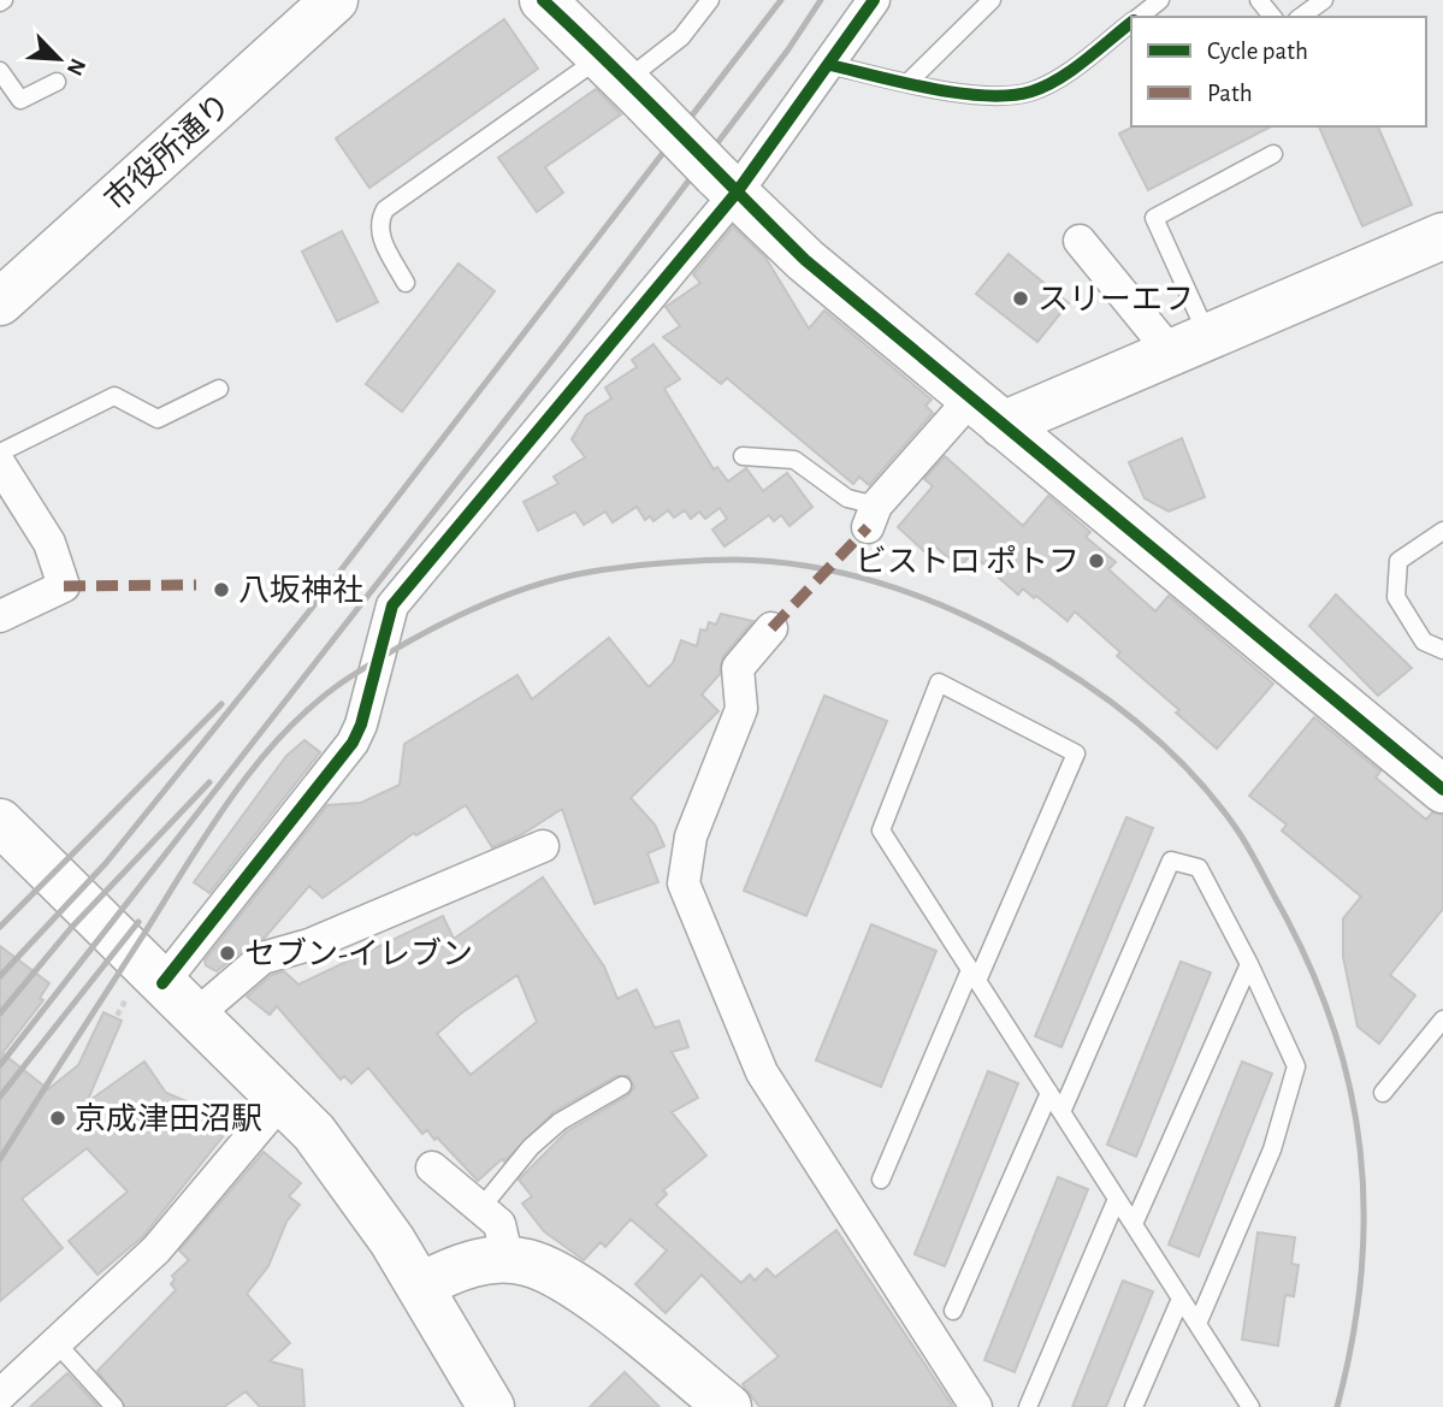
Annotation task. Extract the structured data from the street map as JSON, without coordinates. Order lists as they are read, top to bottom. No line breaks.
{"streets":{"street":["市役所通り"]},"places":["スリーエフ","ビストロ ポトフ","八坂神社","セブン-イレブン","京成津田沼駅"],"legend":["Cycle path","Path"],"north":"bottom right"}
